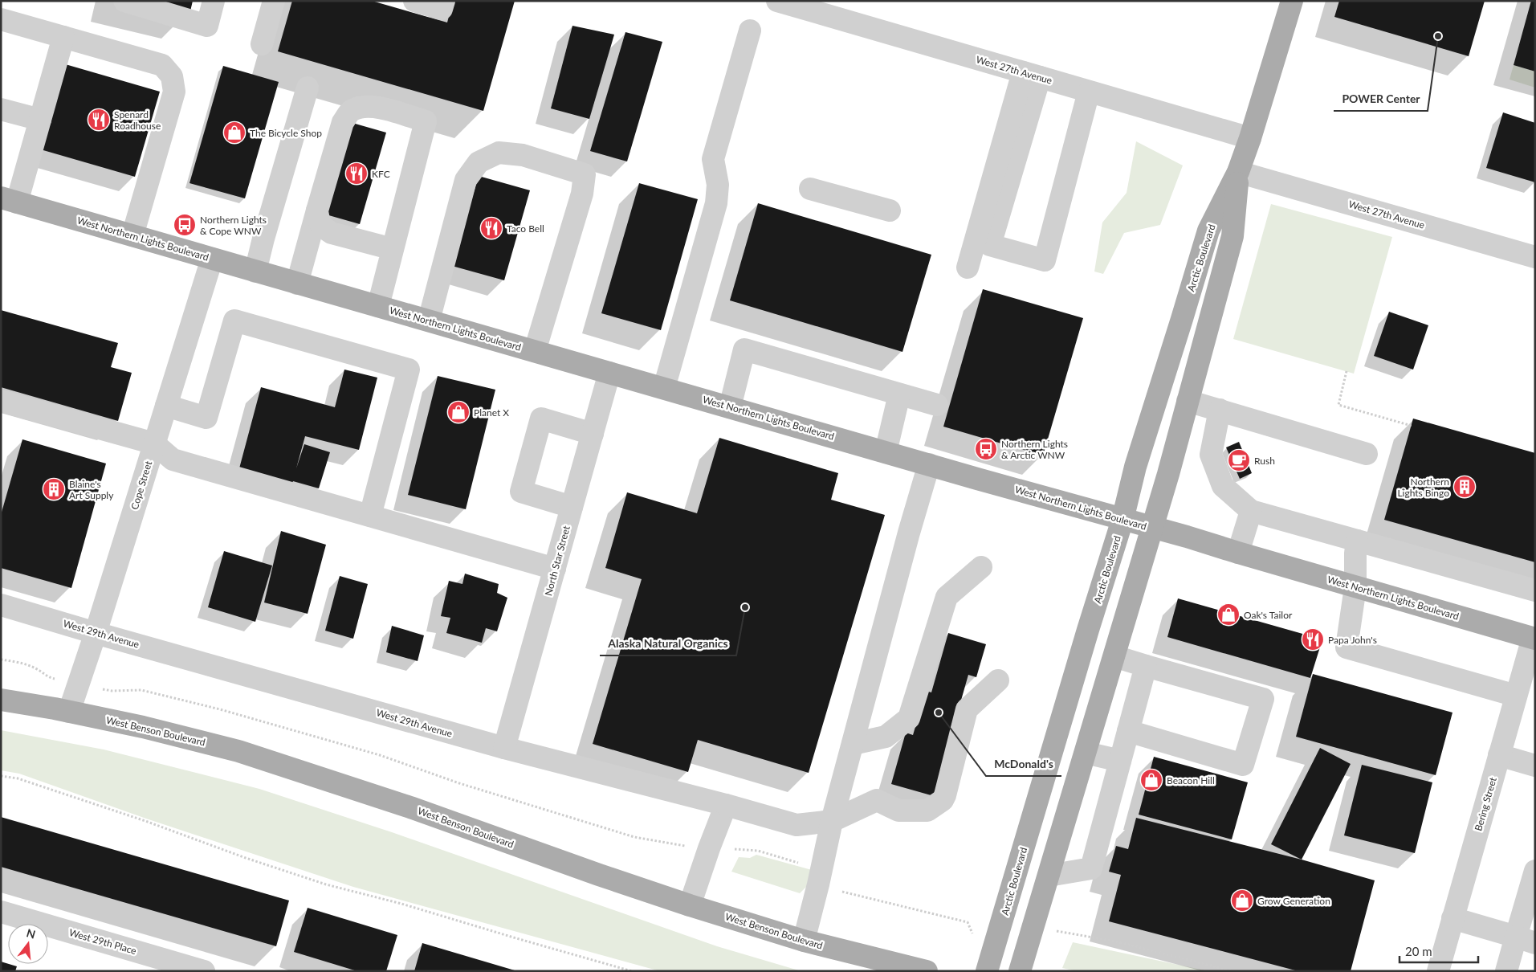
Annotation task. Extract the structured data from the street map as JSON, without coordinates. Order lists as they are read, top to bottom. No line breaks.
{"streets":{"main road":["West Northern Lights Boulevard","Arctic Boulevard","West Benson Boulevard"],"street":["West 27th Avenue","Cope Street","North Star Street","West 29th Avenue","Bering Street","West 29th Place"]},"crossings":[["West 27th Avenue","Arctic Boulevard"],["West Northern Lights Boulevard","Arctic Boulevard"],["West Northern Lights Boulevard","Cope Street"],["West Northern Lights Boulevard","North Star Street"],["West Northern Lights Boulevard","Bering Street"],["Cope Street","West 29th Avenue"],["Cope Street","West Benson Boulevard"],["North Star Street","West 29th Avenue"]],"places":{"other":["POWER Center","Alaska Natural Organics","McDonald's"],"restaurant":["Spenard Roadhouse","KFC","Taco Bell","Papa John's"],"shop":["The Bicycle Shop","Planet X","Oak's Tailor","Beacon Hill","Grow Generation"],"bus stop":["Northern Lights & Cope WNW","Northern Lights & Arctic WNW"],"cafe":["Rush"],"building":["Northern Lights Bingo","Blaine's Art Supply"]},"scale_bar":"20 m","north":"top"}
